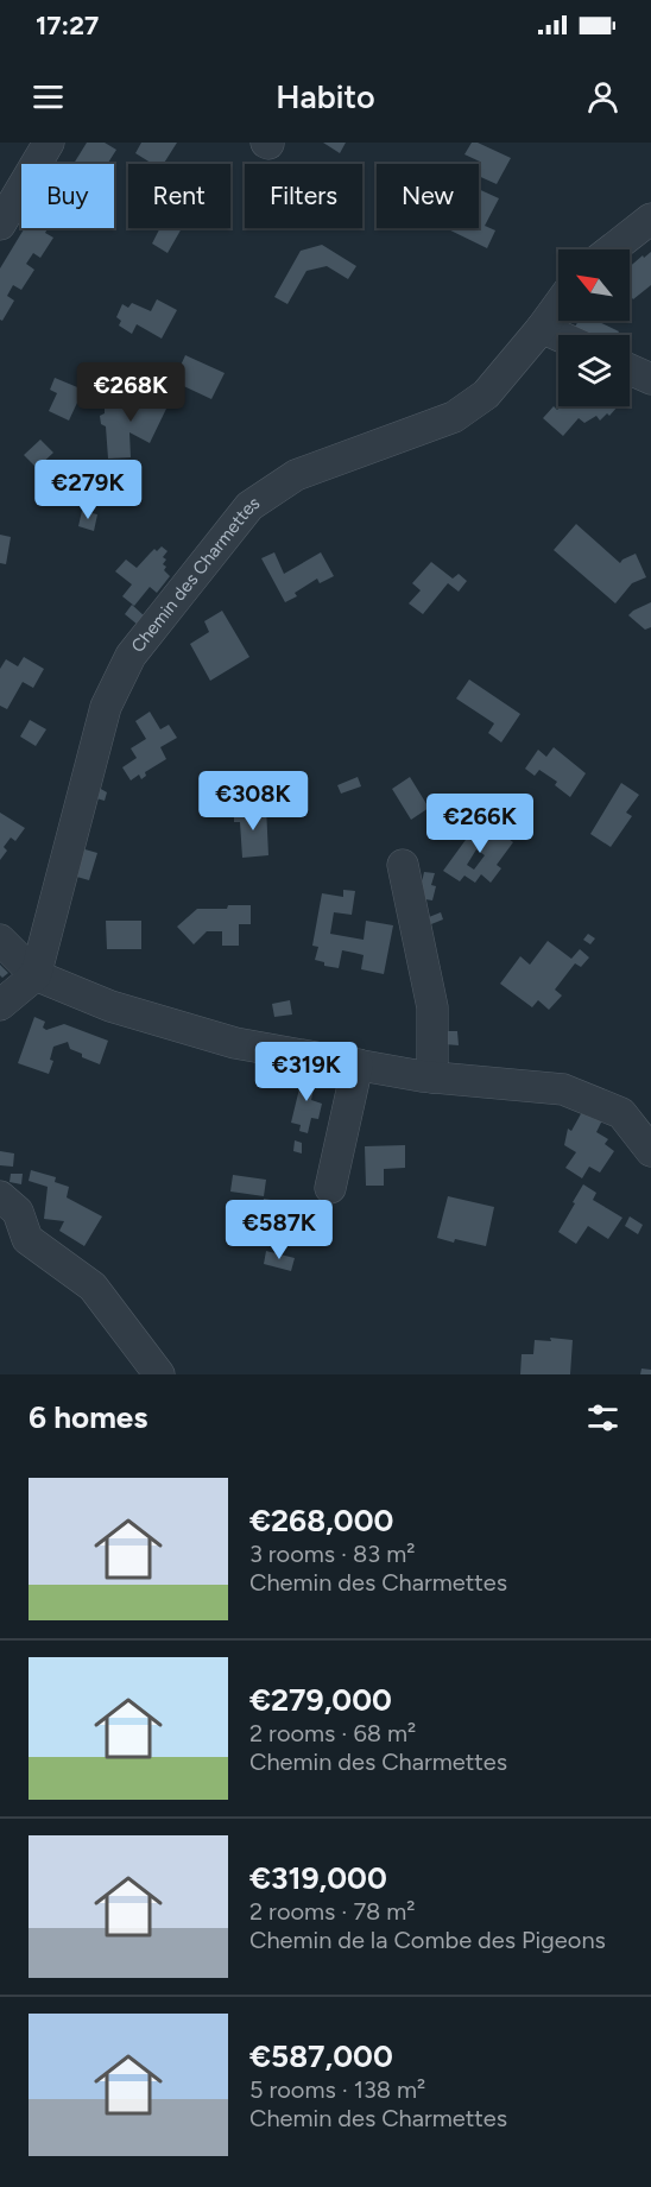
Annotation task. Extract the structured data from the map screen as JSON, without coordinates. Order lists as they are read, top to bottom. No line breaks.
{"streets":{"street":["Chemin des Charmettes"]},"north":"top left","page":{"status":"17:27","header":"Habito","chip":["Buy","Rent","Filters","New"],"price":["€268K","€279K","€308K","€266K","€319K","€587K"],"heading":"6 homes","list":[{"name":"€268,000","note":"3 rooms · 83 m² · Chemin des Charmettes"},{"name":"€279,000","note":"2 rooms · 68 m² · Chemin des Charmettes"},{"name":"€319,000","note":"2 rooms · 78 m² · Chemin de la Combe des Pigeons"},{"name":"€587,000","note":"5 rooms · 138 m² · Chemin des Charmettes"}]}}
